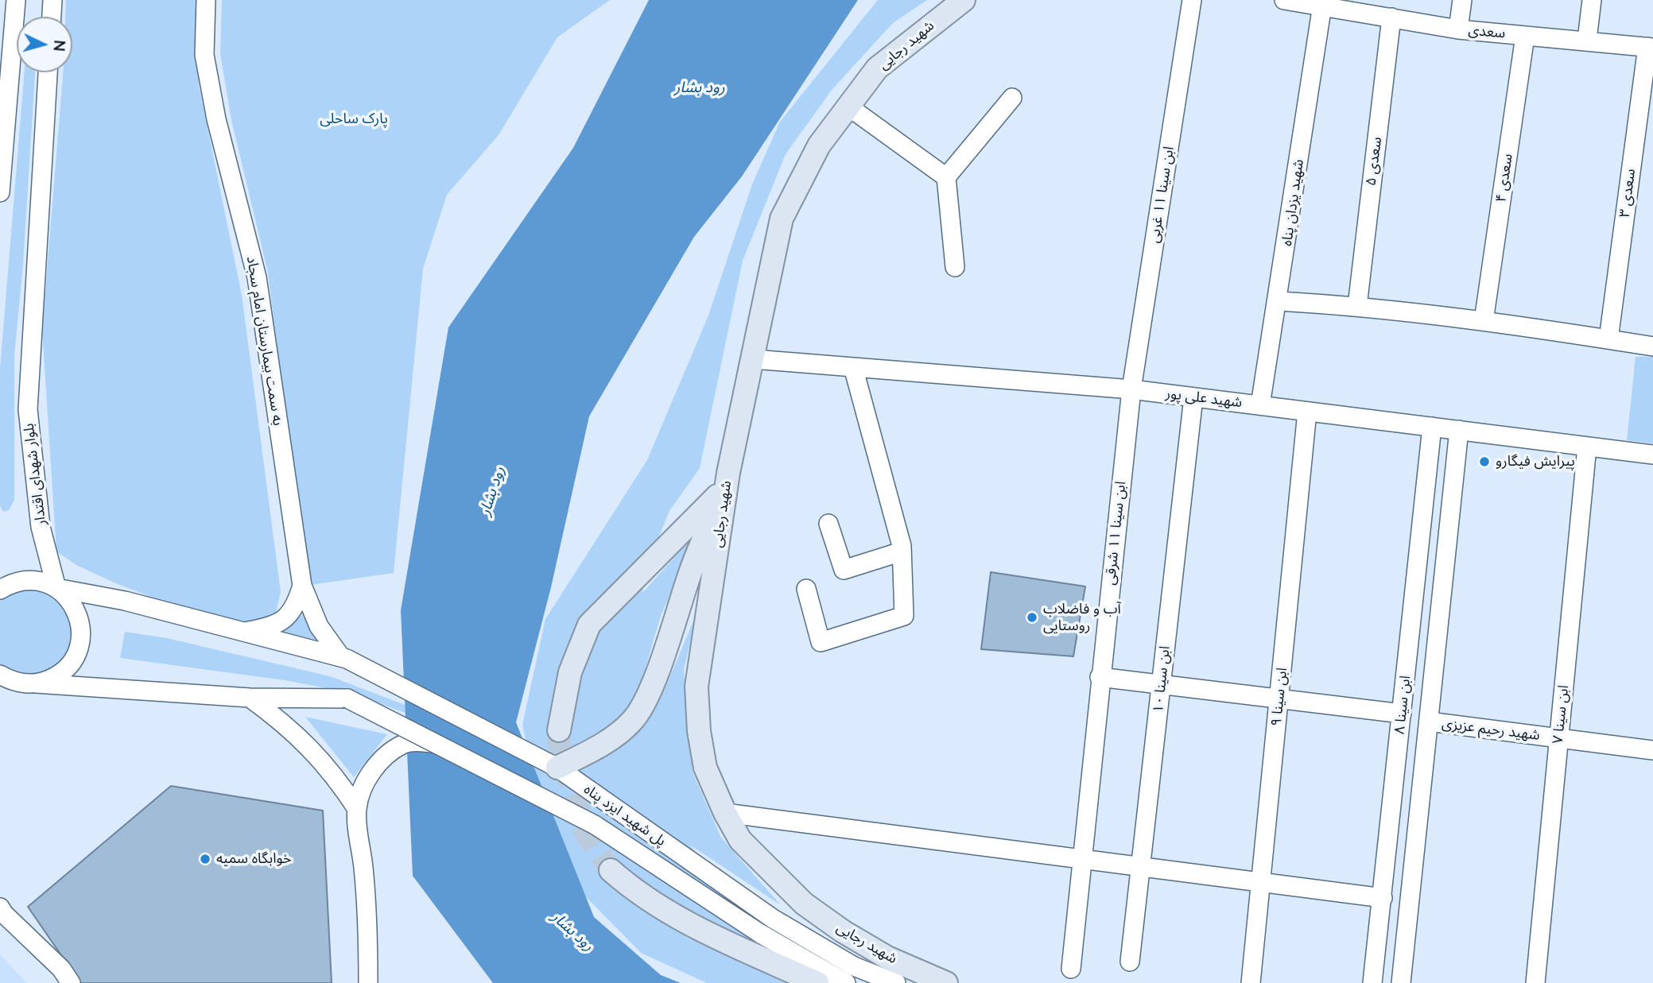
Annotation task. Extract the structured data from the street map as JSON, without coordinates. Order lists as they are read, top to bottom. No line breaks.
{"streets":{"main road":["شهید رجایی"],"street":["سعدی","سعدی ۵","سعدی ۴","سعدی ۳","ابن سینا ۱۱ غربی","شهید یزدان پناه","به سمت بیمارستان امام سجاد","شهید علی پور","بلوار شهدای اقتدار","ابن سینا ۱۱ شرقی","ابن سینا ۱۰","ابن سینا ۹","ابن سینا ۸","ابن سینا ۷","شهید رحیم عزیزی","پل شهید ایزد پناه"]},"crossings":[["سعدی","سعدی ۵"],["سعدی","سعدی ۴"],["سعدی","سعدی ۳"],["سعدی","شهید یزدان پناه"],["شهید رجایی","شهید علی پور"],["ابن سینا ۱۱ غربی","شهید علی پور"],["ابن سینا ۱۱ غربی","ابن سینا ۱۱ شرقی"],["شهید یزدان پناه","شهید علی پور"],["به سمت بیمارستان امام سجاد","پل شهید ایزد پناه"],["شهید علی پور","ابن سینا ۱۱ شرقی"],["شهید علی پور","ابن سینا ۱۰"],["شهید علی پور","ابن سینا ۹"],["شهید علی پور","ابن سینا ۸"],["شهید علی پور","ابن سینا ۷"],["ابن سینا ۸","شهید رحیم عزیزی"],["ابن سینا ۷","شهید رحیم عزیزی"]],"water":["رود بشار"],"parks":["پارک ساحلی"],"places":["پیرایش فیگارو","آب و فاضلاب روستایی","خوابگاه سمیه"],"north":"right"}
